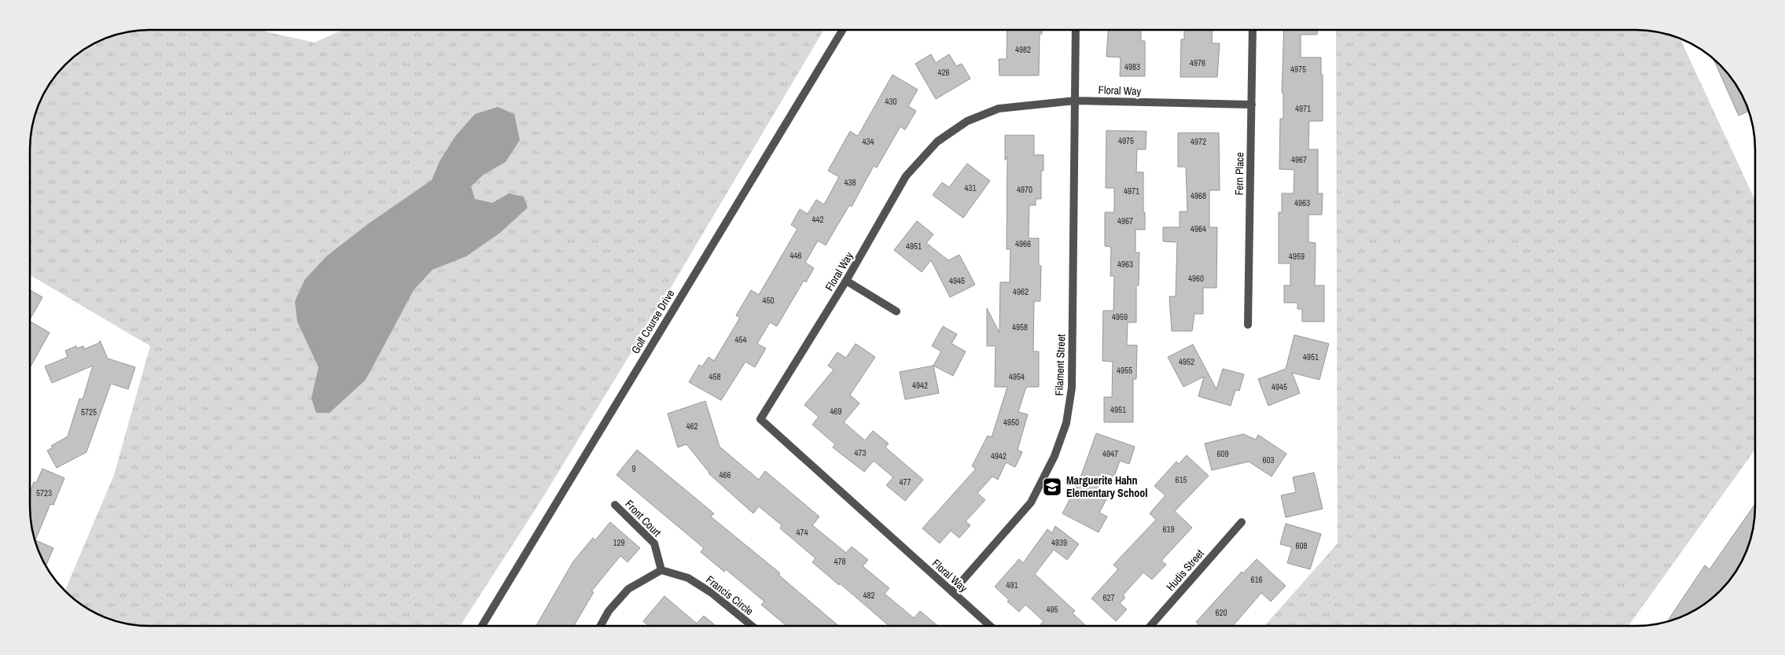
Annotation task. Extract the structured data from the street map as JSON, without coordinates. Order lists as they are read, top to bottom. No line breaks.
{"streets":{"street":["Floral Way","Fern Place","Golf Course Drive","Filament Street","Front Court","Hudis Street","Francis Circle"]},"crossings":[["Floral Way","Fern Place"],["Floral Way","Filament Street"],["Front Court","Francis Circle"]],"places":{"school or university":["Marguerite Hahn Elementary School"]},"house_numbers":["4982","4976","4983","4975","426","430","4971","4975","434","4972","4967","438","431","4970","4971","4968","4963","442","4967","4964","4966","4951","446","4959","4963","4960","4945","4962","450","4959","4958","454","4951","4952","4955","458","4954","4942","4945","4951","469","5725","4950","462","473","4947","609","4942","603","9","466","615","477","5723","619","474","129","4939","608","478","616","491","482","627","495","620"]}
